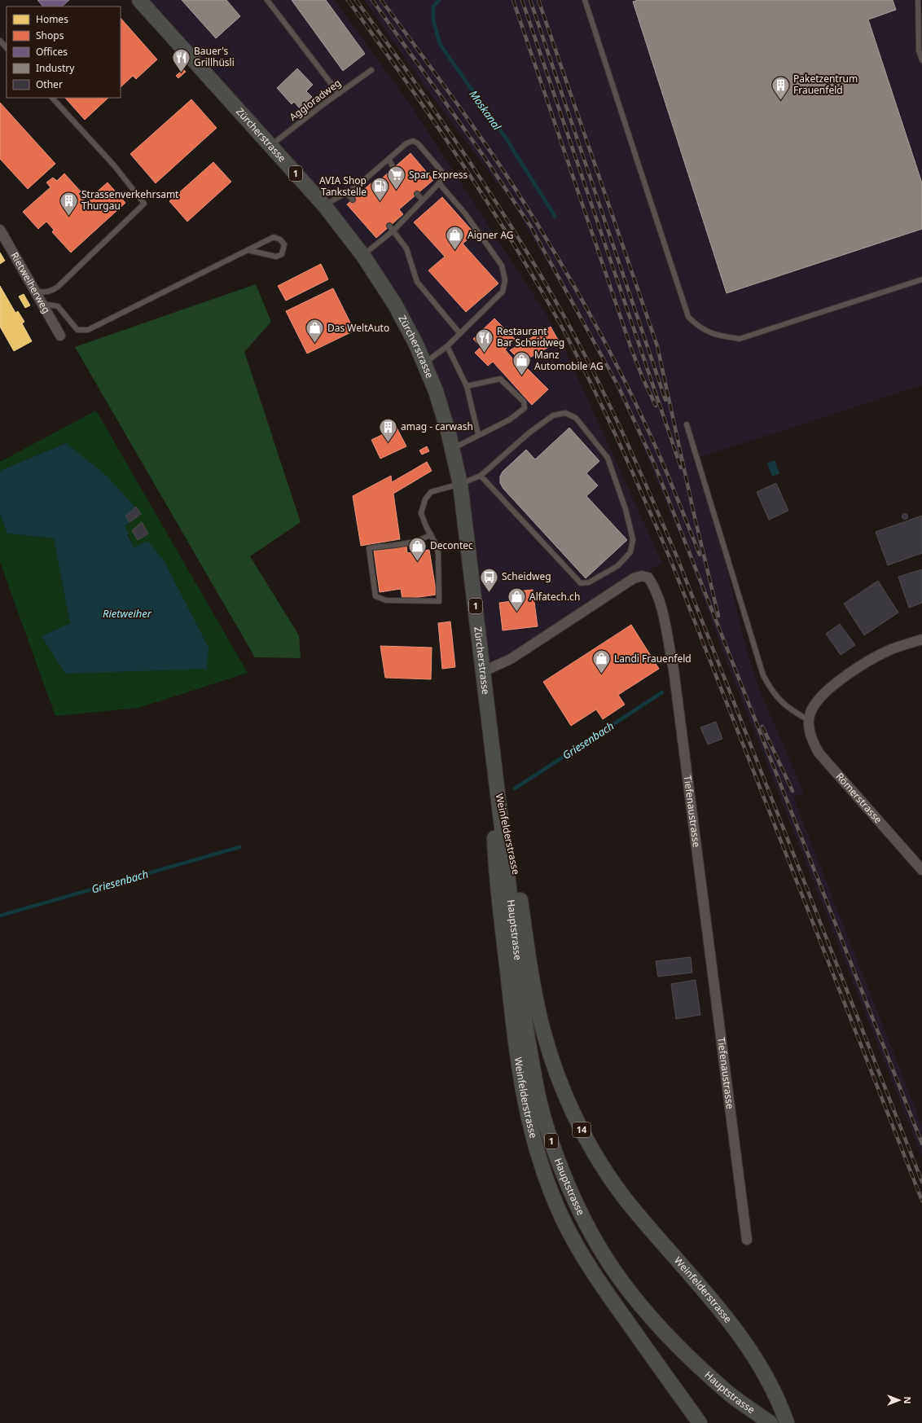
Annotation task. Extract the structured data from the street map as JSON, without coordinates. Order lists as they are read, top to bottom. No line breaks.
{"streets":{"main road":["Zürcherstrasse","1","Weinfelderstrasse","Hauptstrasse","14"],"street":["Rietweiherweg","Römerstrasse","Tiefenaustrasse"],"lane":["Aggloradweg"]},"crossings":[["Aggloradweg","Zürcherstrasse"],["Zürcherstrasse","Tiefenaustrasse"],["Zürcherstrasse","Weinfelderstrasse"],["Zürcherstrasse","Hauptstrasse"],["Weinfelderstrasse","Hauptstrasse"]],"water":["Moskanal","Rietweiher","Griesenbach"],"places":{"restaurant":["Bauer's Grillhüsli","Restaurant Bar Scheidweg"],"building":["Paketzentrum Frauenfeld","Strassenverkehrsamt Thurgau","amag - carwash"],"supermarket":["Spar Express"],"fuel station":["AVIA Shop Tankstelle"],"shop":["Aigner AG","Das WeltAuto","Manz Automobile AG","Decontec","Alfatech.ch","Landi Frauenfeld"],"bus stop":["Scheidweg"]},"legend":["Homes","Shops","Offices","Industry","Other"],"north":"right"}
